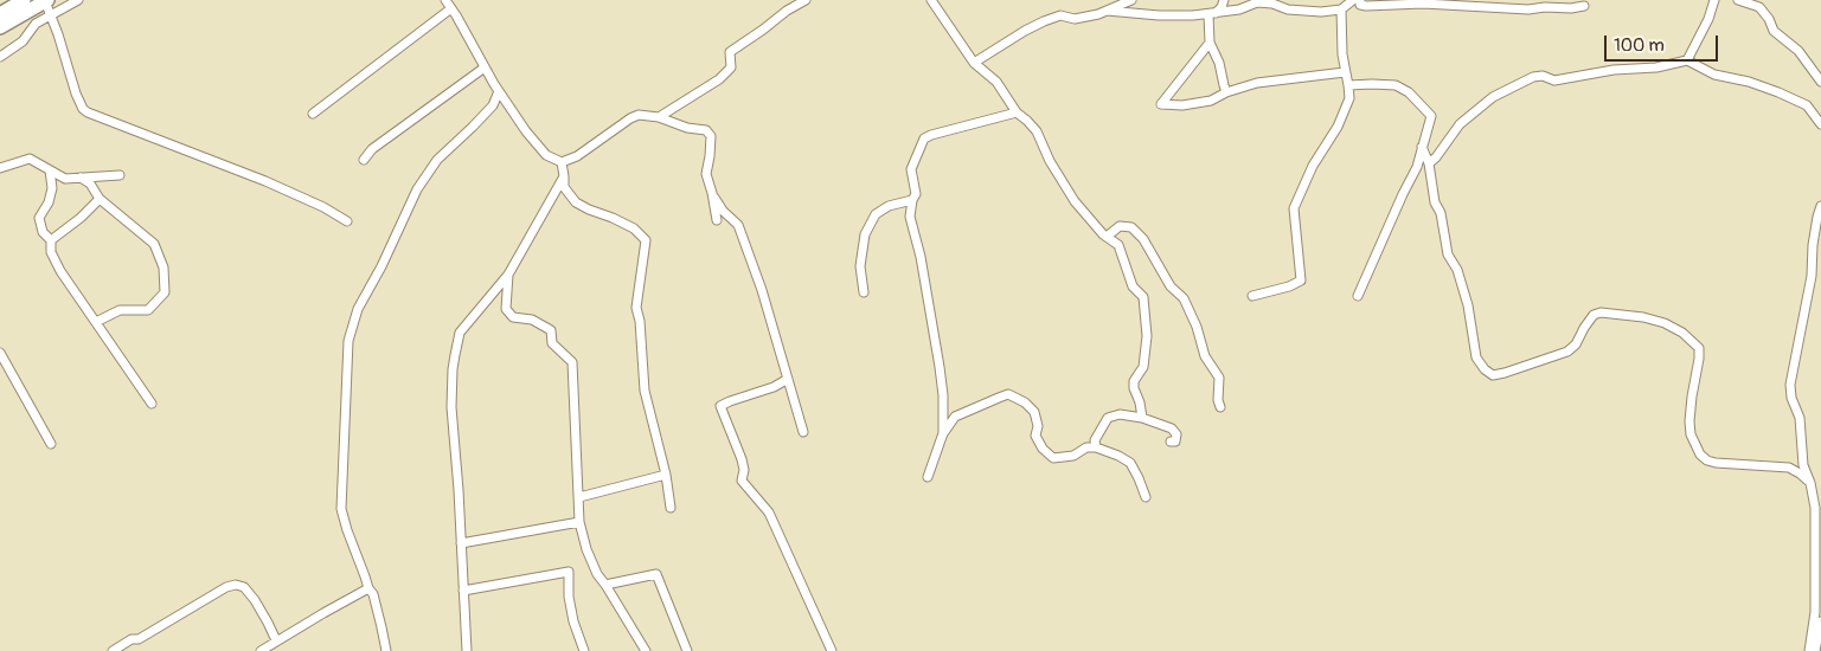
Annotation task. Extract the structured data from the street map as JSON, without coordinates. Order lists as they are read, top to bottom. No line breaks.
{"scale_bar":"100 m"}
